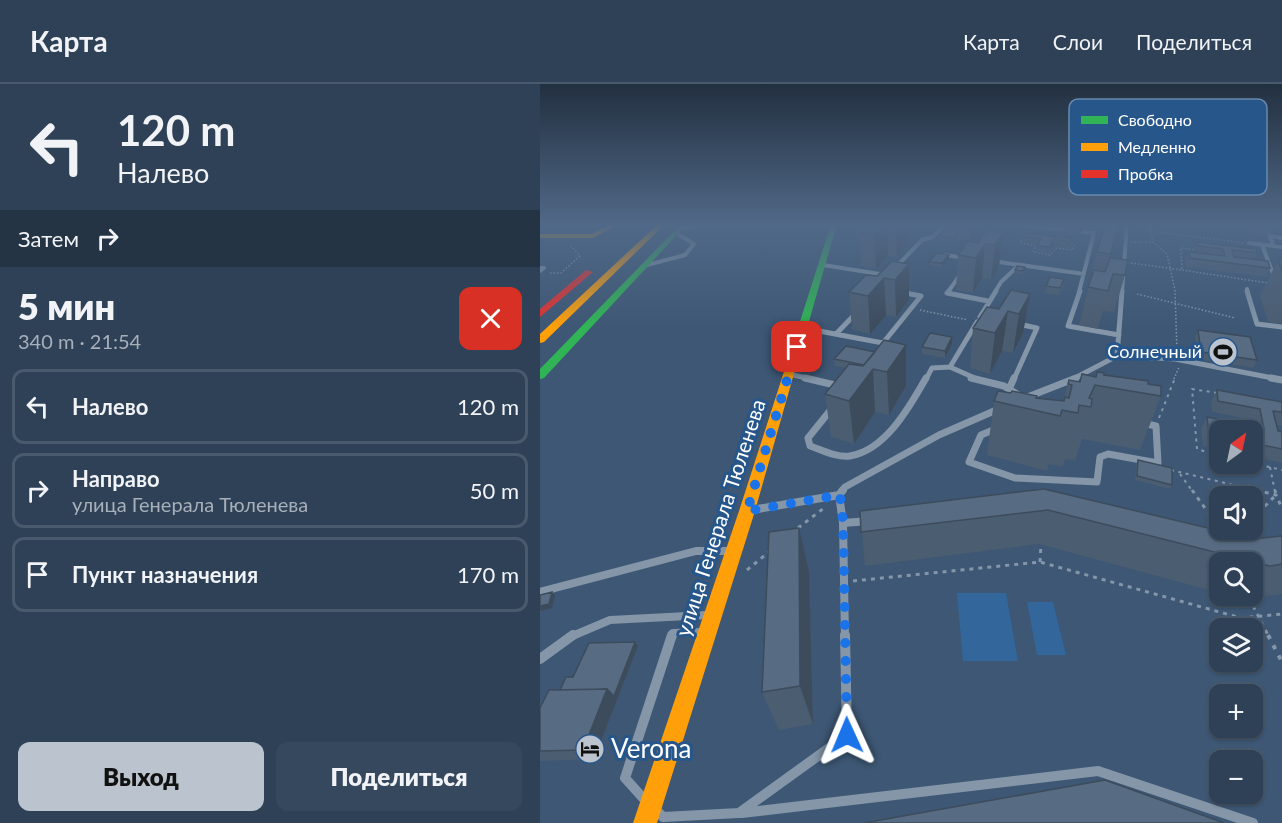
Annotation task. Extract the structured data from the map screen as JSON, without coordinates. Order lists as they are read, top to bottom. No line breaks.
{"streets":{"main road":["улица Генерала Тюленева"]},"places":{"sports":["Солнечный"],"hotel":["Verona"]},"legend":["Свободно","Медленно","Пробка"],"north":"top right","page":{"header":"Карта","nav":["Карта","Слои","Поделиться"],"turn":["120 m","Налево"],"then":"Затем","heading":["5 мин","340 m · 21:54"],"list":[{"name":"Налево","value":"120 m"},{"name":"Направо","note":"улица Генерала Тюленева","value":"50 m"},{"name":"Пункт назначения","value":"170 m"}],"map_buttons":["+","−"],"buttons":["Выход","Поделиться"]}}
